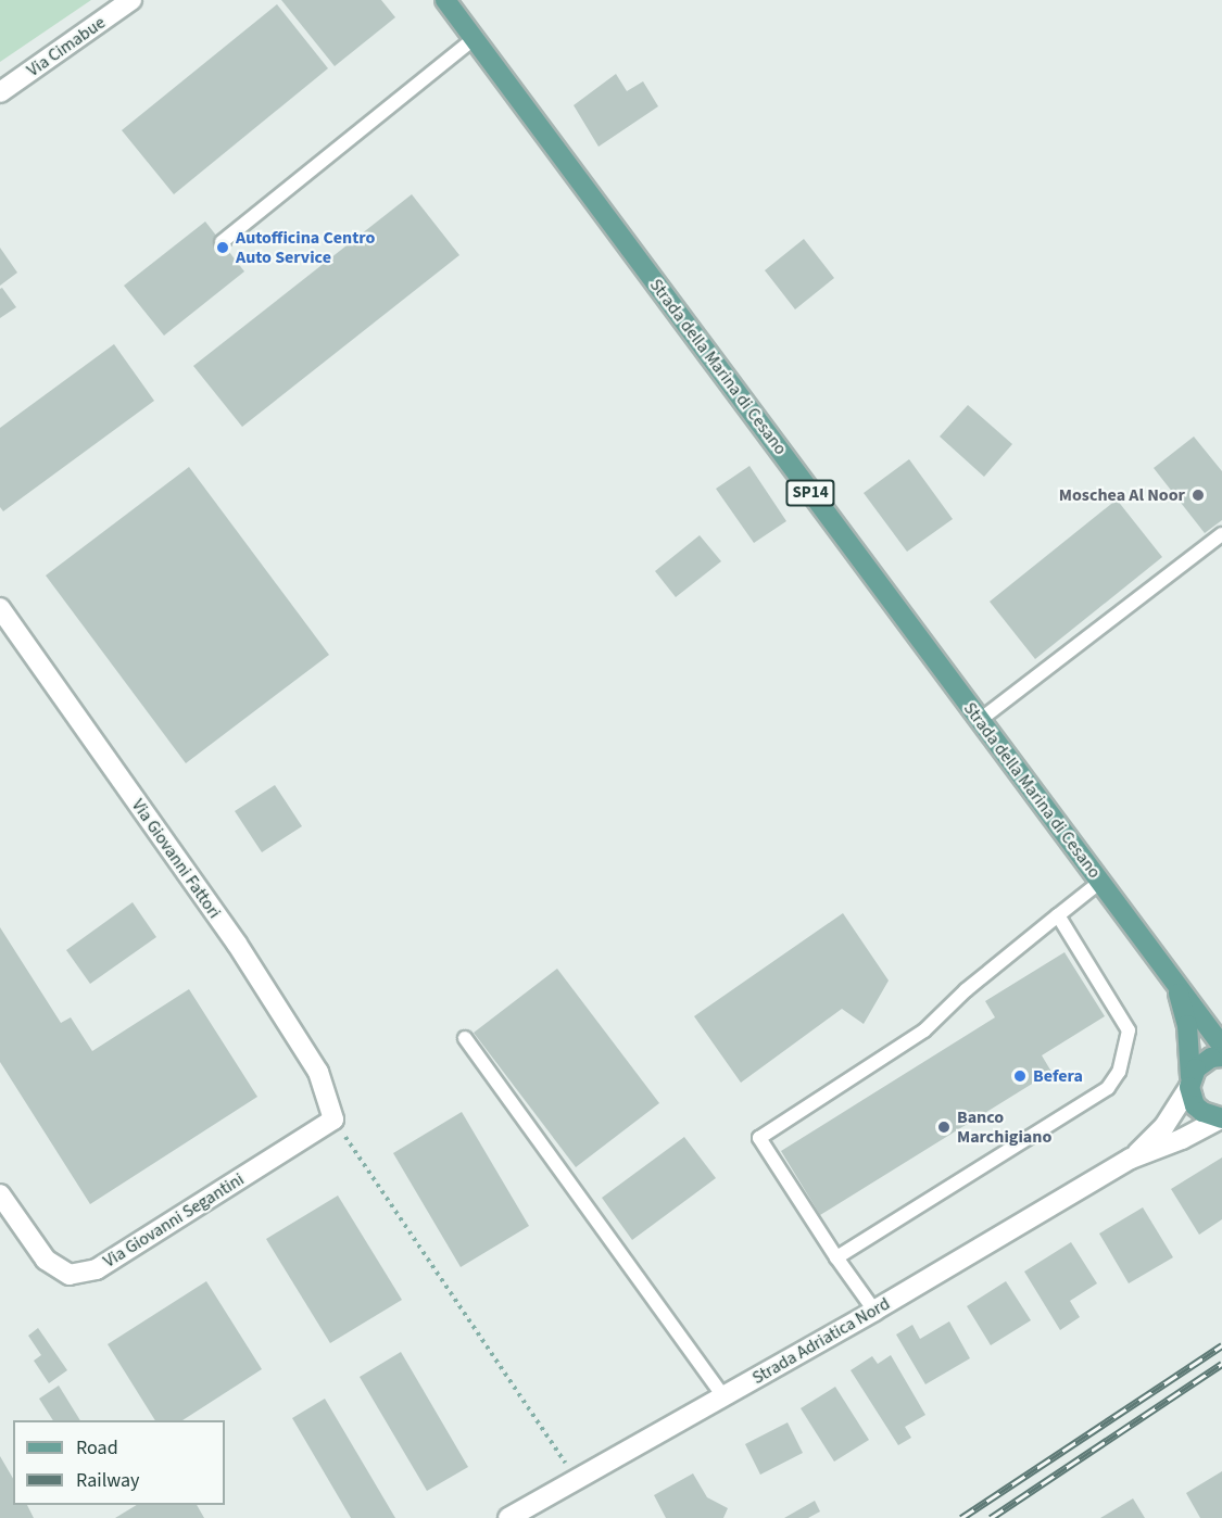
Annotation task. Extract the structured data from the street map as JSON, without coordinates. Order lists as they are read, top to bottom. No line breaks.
{"streets":{"main road":["Strada della Marina di Cesano","SP14","Strada Adriatica Nord"],"street":["Via Cimabue","Via Giovanni Fattori","Via Giovanni Segantini"]},"crossings":[["Strada della Marina di Cesano","Strada Adriatica Nord"],["Via Giovanni Fattori","Via Giovanni Segantini"]],"places":["Autofficina Centro Auto Service","Moschea Al Noor","Befera","Banco Marchigiano"],"legend":["Road","Railway"]}
